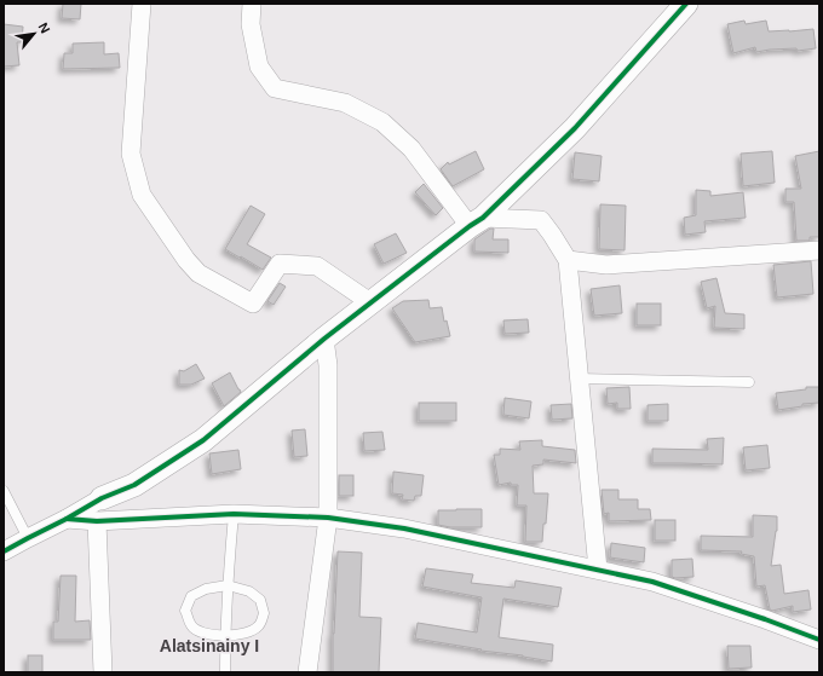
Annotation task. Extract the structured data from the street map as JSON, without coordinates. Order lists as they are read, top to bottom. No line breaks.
{"districts":["Alatsinainy I"],"north":"top right"}
